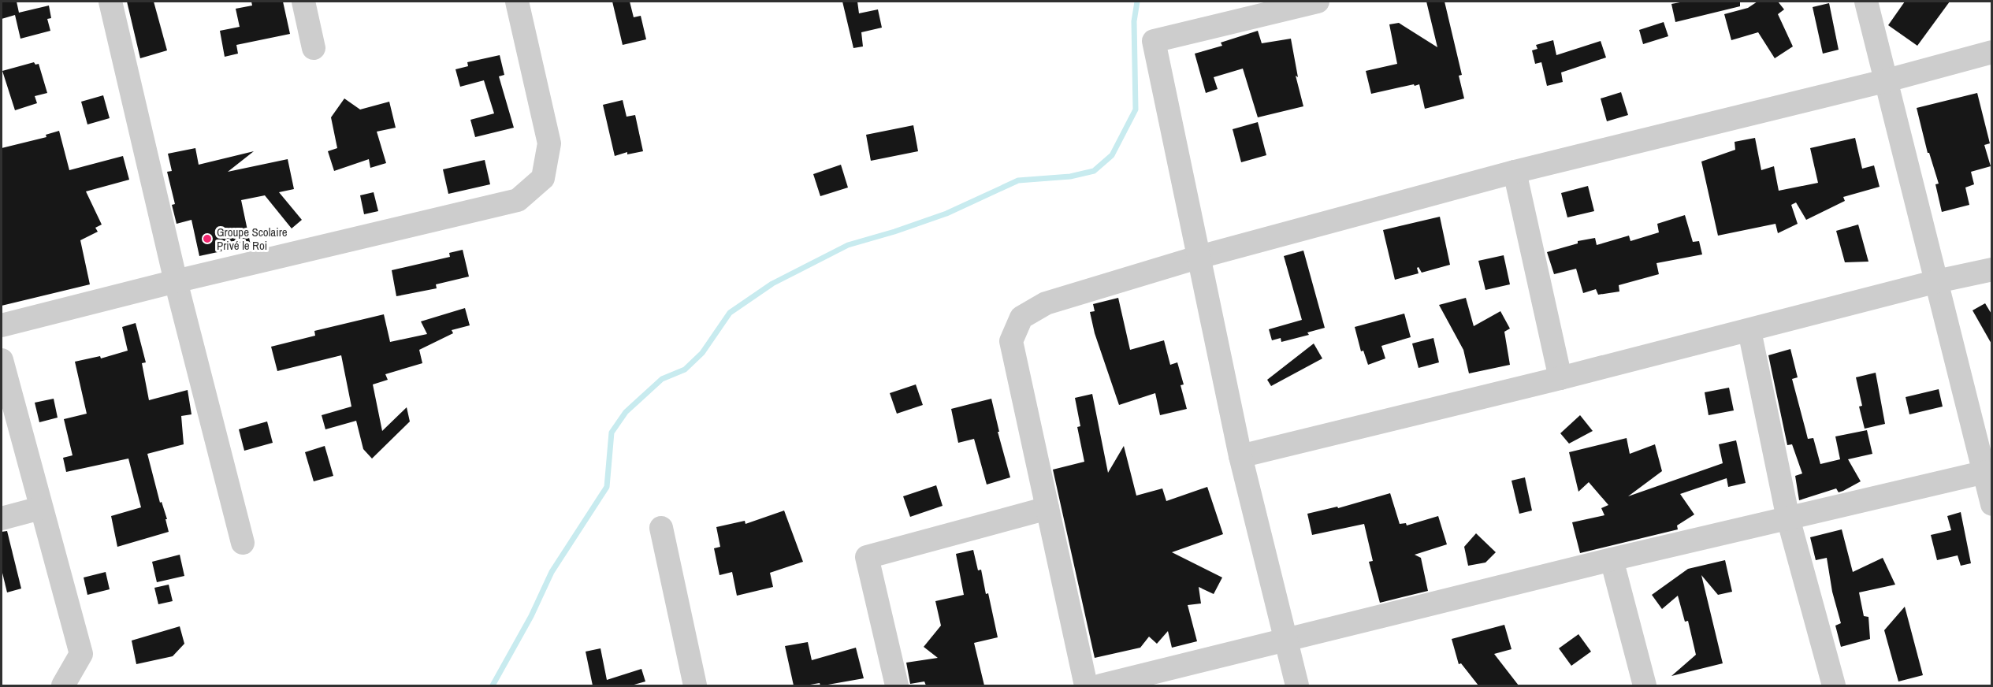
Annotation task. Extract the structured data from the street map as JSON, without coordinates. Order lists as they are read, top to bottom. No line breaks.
{"places":["Groupe Scolaire Privé le Roi"]}
